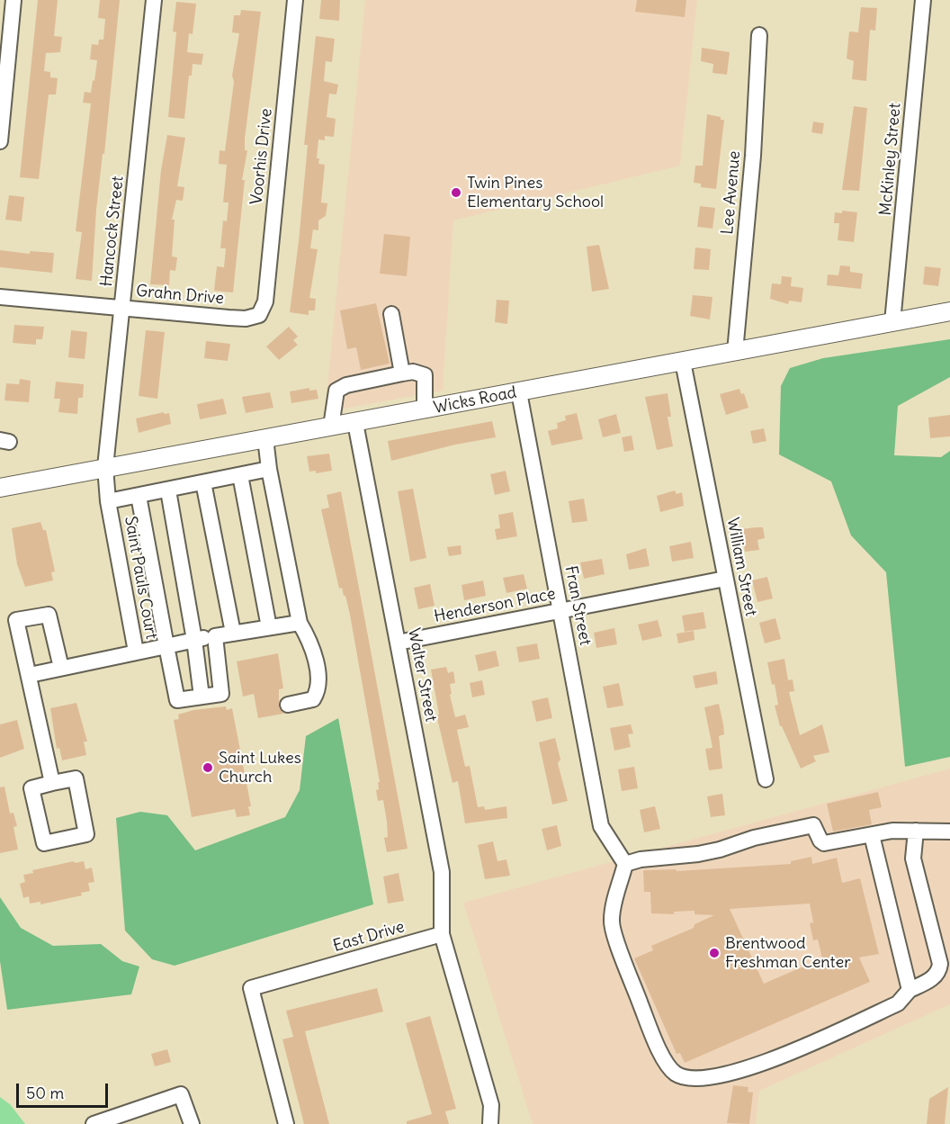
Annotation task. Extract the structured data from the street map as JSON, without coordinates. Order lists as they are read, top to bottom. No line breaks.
{"streets":{"main road":["Wicks Road"],"street":["Voorhis Drive","McKinley Street","Lee Avenue","Hancock Street","Grahn Drive","William Street","Saint Pauls Court","Henderson Place","Fran Street","Walter Street","East Drive"]},"crossings":[["Voorhis Drive","Grahn Drive"],["McKinley Street","Wicks Road"],["Lee Avenue","Wicks Road"],["Hancock Street","Grahn Drive"],["Hancock Street","Wicks Road"],["Hancock Street","Saint Pauls Court"],["Wicks Road","William Street"],["Wicks Road","Saint Pauls Court"],["Wicks Road","Fran Street"],["Wicks Road","Walter Street"],["William Street","Henderson Place"],["Henderson Place","Fran Street"],["Henderson Place","Walter Street"],["Walter Street","East Drive"]],"places":["Twin Pines Elementary School","Saint Lukes Church","Brentwood Freshman Center"],"scale_bar":"50 m"}
